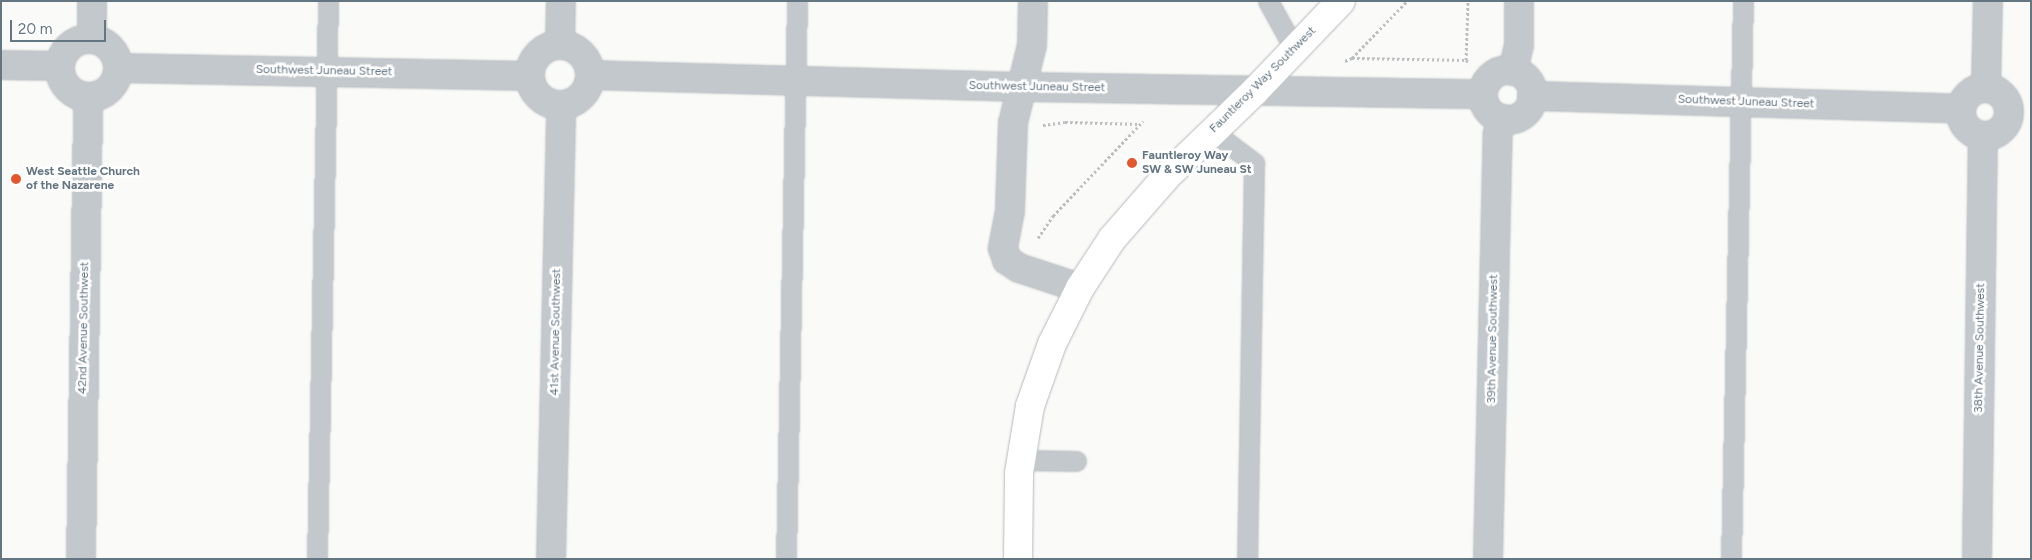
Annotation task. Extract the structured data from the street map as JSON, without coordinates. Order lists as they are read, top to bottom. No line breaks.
{"streets":{"main road":["Fauntleroy Way Southwest"],"street":["Southwest Juneau Street","42nd Avenue Southwest","41st Avenue Southwest","39th Avenue Southwest","38th Avenue Southwest"]},"crossings":[["Southwest Juneau Street","Fauntleroy Way Southwest"],["Southwest Juneau Street","42nd Avenue Southwest"],["Southwest Juneau Street","41st Avenue Southwest"],["Southwest Juneau Street","39th Avenue Southwest"],["Southwest Juneau Street","38th Avenue Southwest"]],"places":["Fauntleroy Way SW & SW Juneau St","West Seattle Church of the Nazarene"],"scale_bar":"20 m"}
